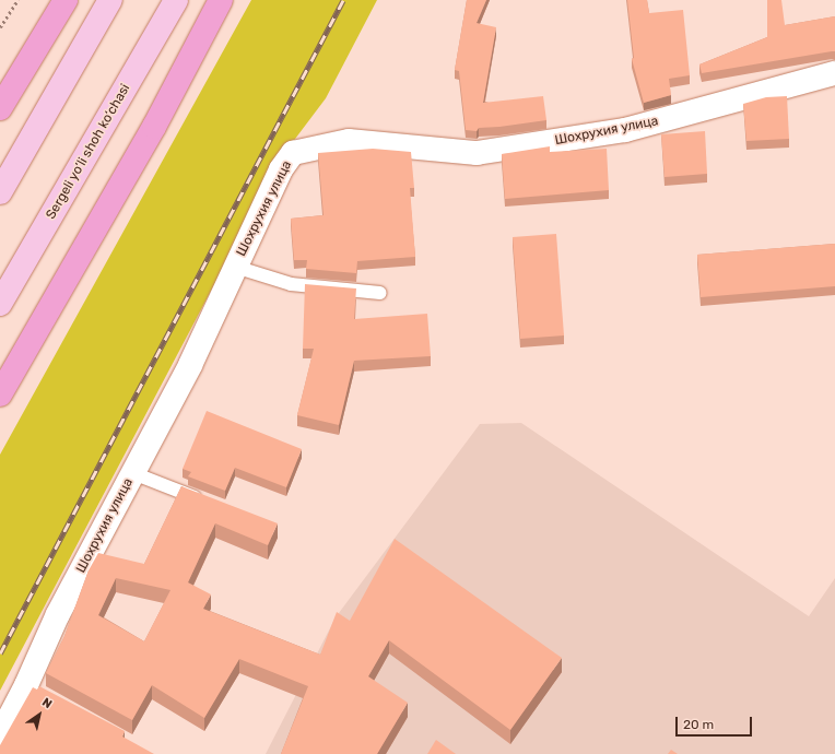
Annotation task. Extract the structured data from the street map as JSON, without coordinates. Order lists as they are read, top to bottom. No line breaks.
{"streets":{"main road":["Sergeli yo‘li shoh ko‘chasi"],"street":["Шохрухия улица"]},"scale_bar":"20 m","north":"top right"}
